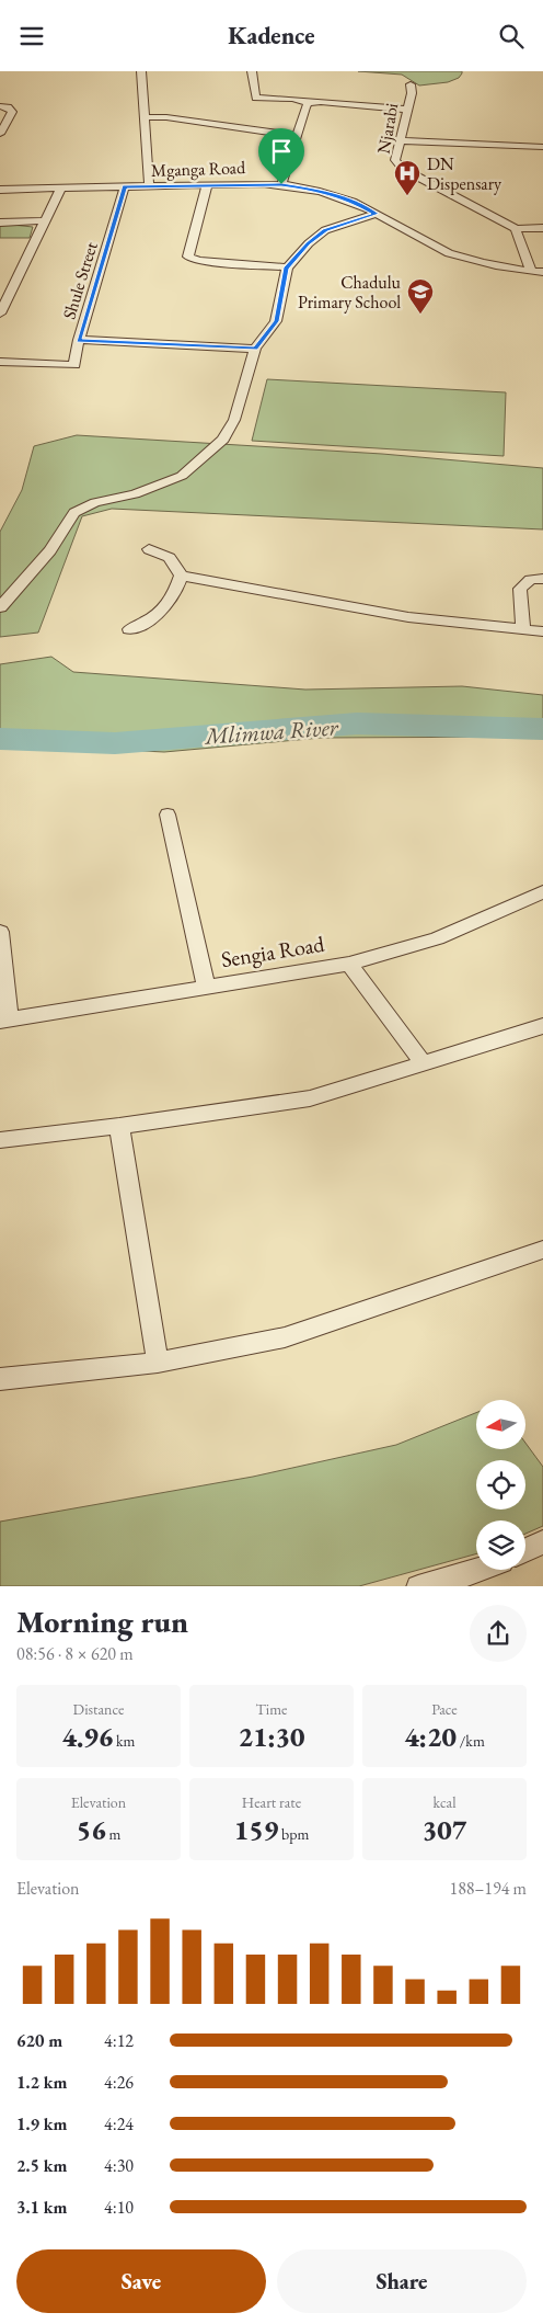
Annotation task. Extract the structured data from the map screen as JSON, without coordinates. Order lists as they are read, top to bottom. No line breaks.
{"streets":{"street":["Njarabi","Mganga Road","Shule Street","Sengia Road"]},"crossings":[["Mganga Road","Shule Street"]],"water":["Mlimwa River"],"places":{"hospital":["DN Dispensary"],"school or university":["Chadulu Primary School"]},"north":"left","page":{"header":"Kadence","heading":["Morning run","08:56 · 8 × 620 m"],"stats":[["Distance","4.96 km"],["Time","21:30"],["Pace","4:20 /km"],["Elevation","56 m"],["Heart rate","159 bpm"],["kcal","307"]],"chart":["Elevation","188–194 m"],"list":[{"name":"620 m","note":"4:12"},{"name":"1.2 km","note":"4:26"},{"name":"1.9 km","note":"4:24"},{"name":"2.5 km","note":"4:30"},{"name":"3.1 km","note":"4:10"}],"buttons":["Save","Share"]}}
